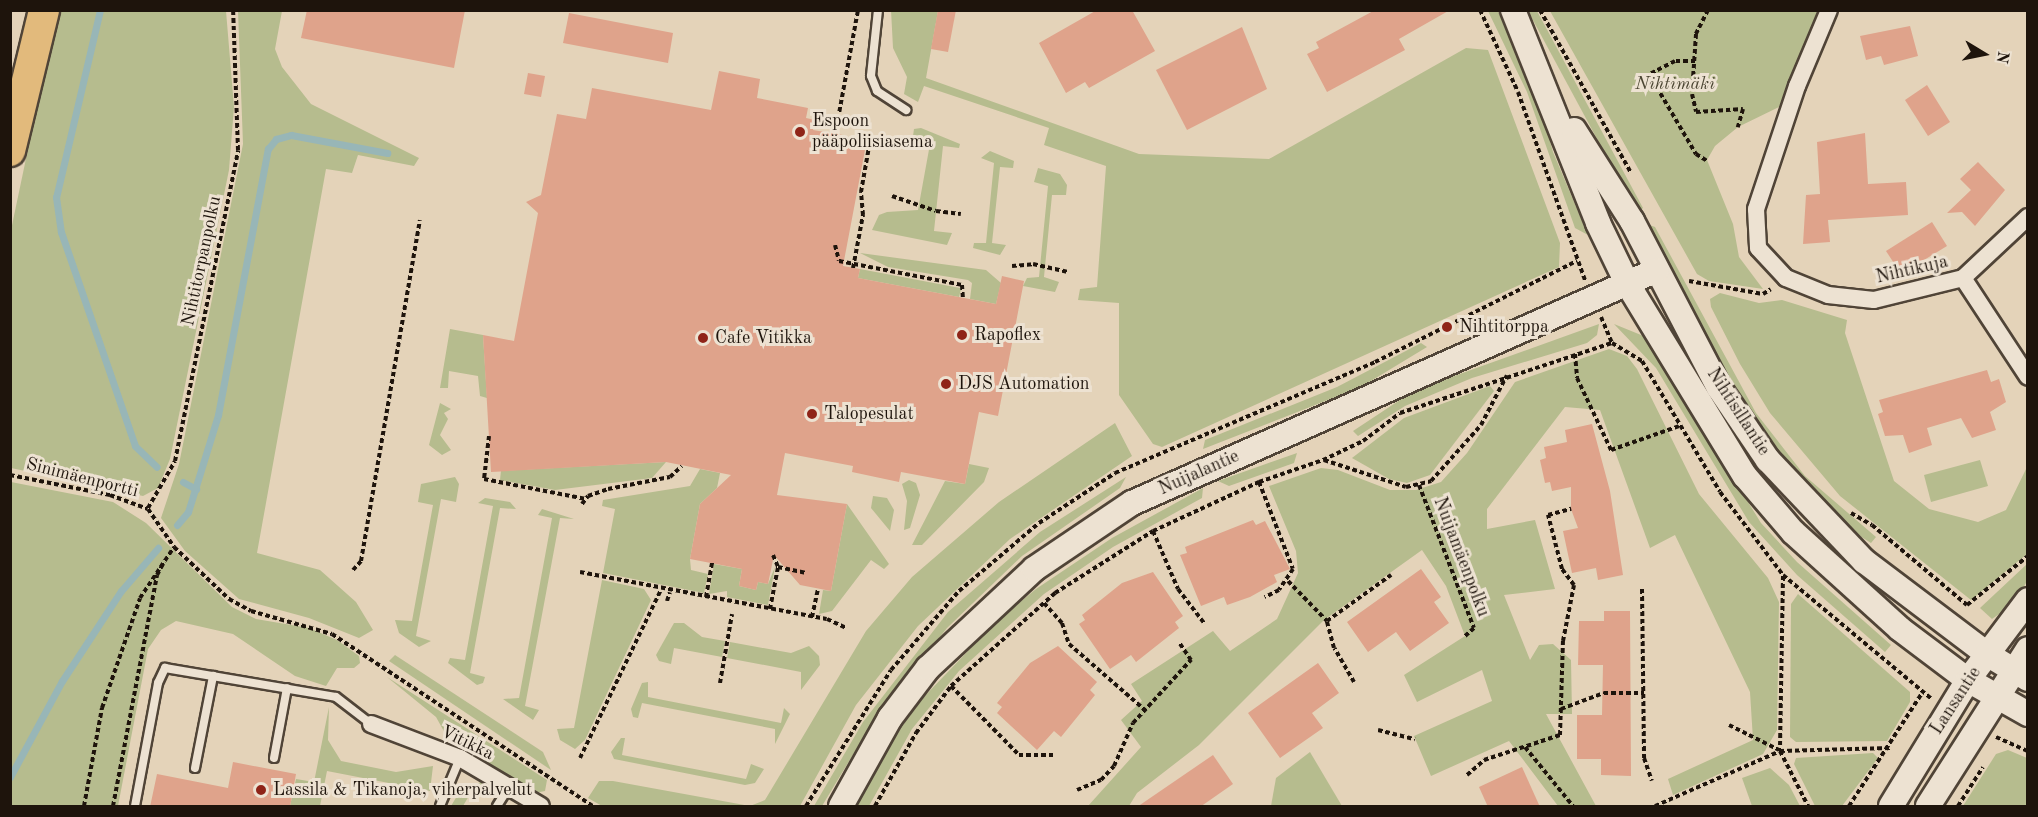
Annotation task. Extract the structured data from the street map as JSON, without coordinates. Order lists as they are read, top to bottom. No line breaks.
{"streets":{"street":["Nihtikuja","Nihtisillantie","Nuijalantie","Lansantie","Vitikka"],"path":["Nihtitorpanpolku","Sinimäenportti","Nuijamäenpolku"]},"crossings":[["Nihtitorpanpolku","Sinimäenportti"],["Nihtisillantie","Nuijalantie"],["Nihtisillantie","Lansantie"]],"parks":["Nihtimäki"],"places":["Espoon pääpoliisiasema","Nihtitorppa","Rapoflex","Cafe Vitikka","DJS Automation","Talopesulat","Lassila & Tikanoja, viherpalvelut"],"north":"right"}
